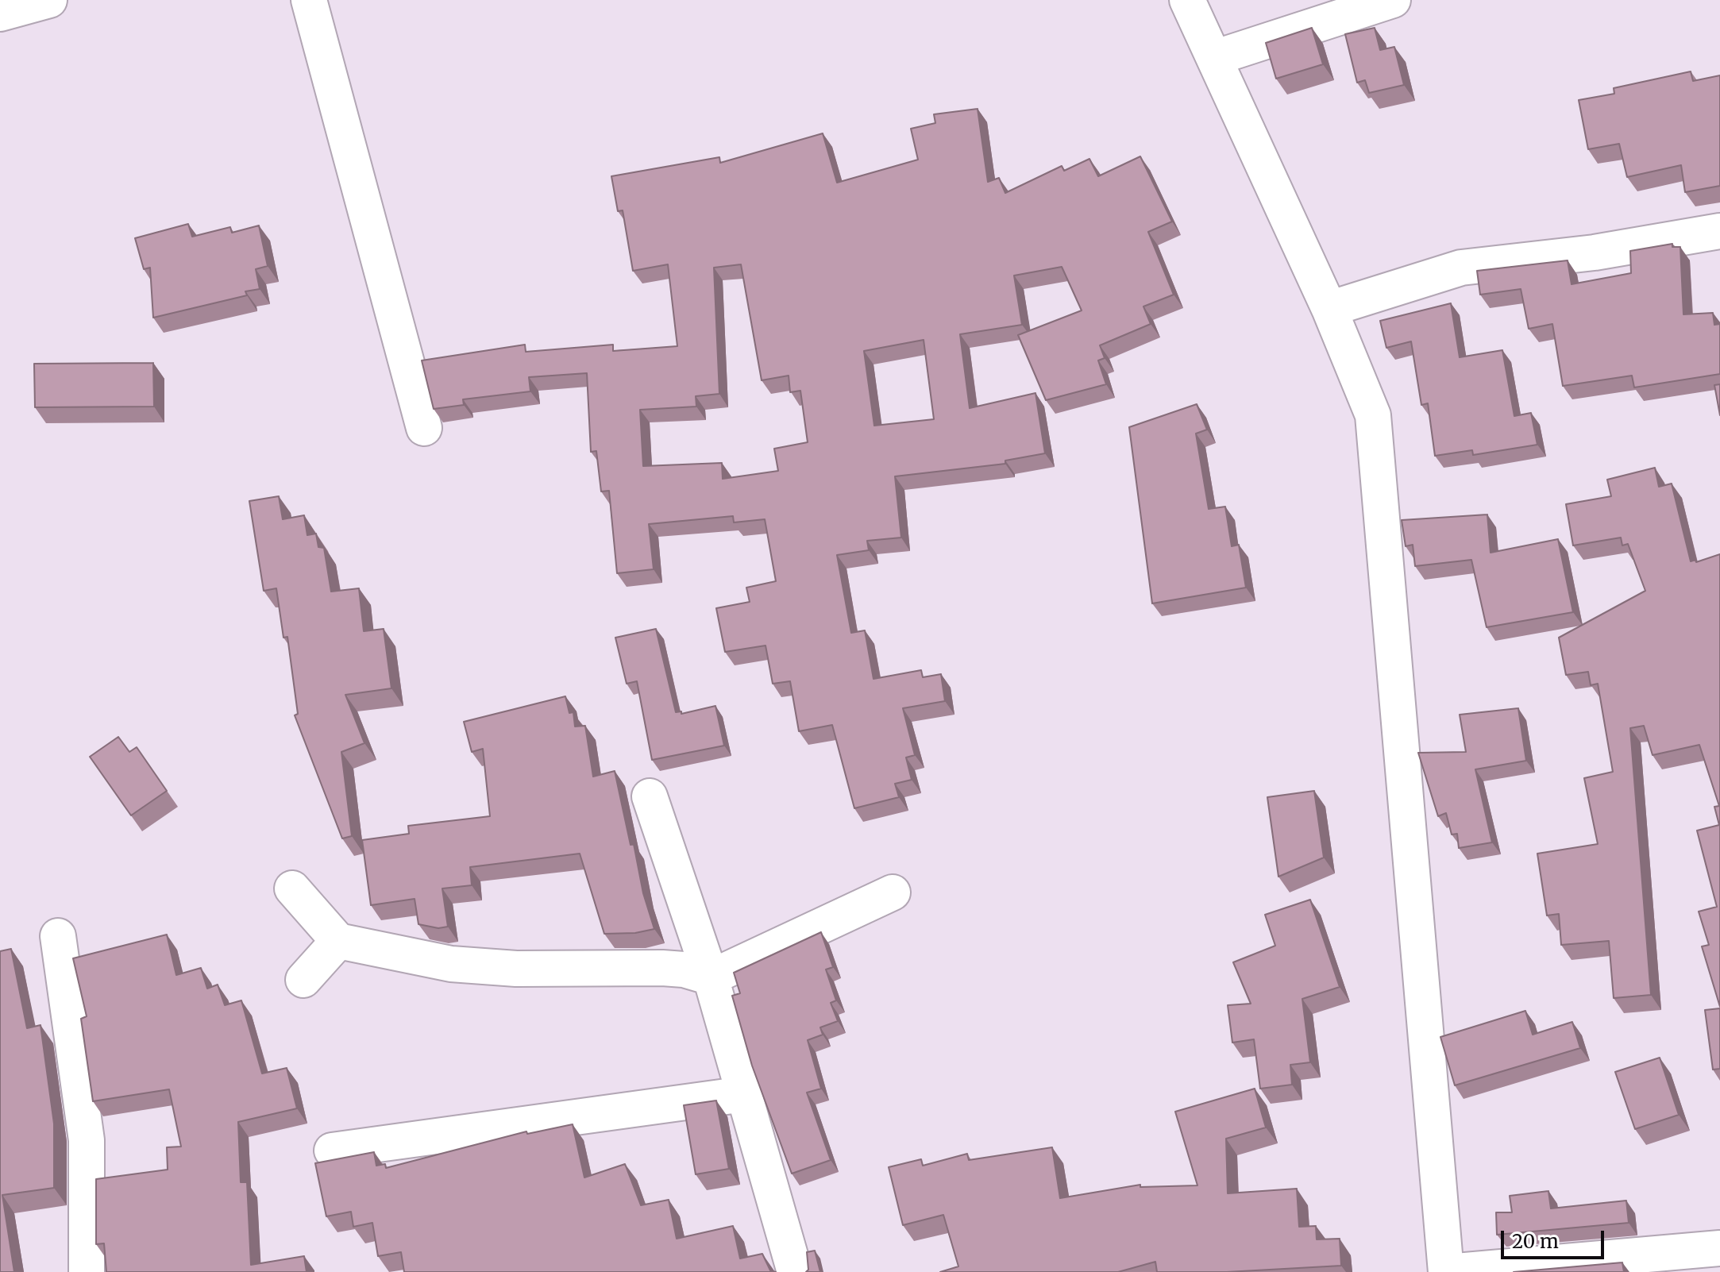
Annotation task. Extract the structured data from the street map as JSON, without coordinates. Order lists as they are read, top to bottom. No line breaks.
{"scale_bar":"20 m"}
